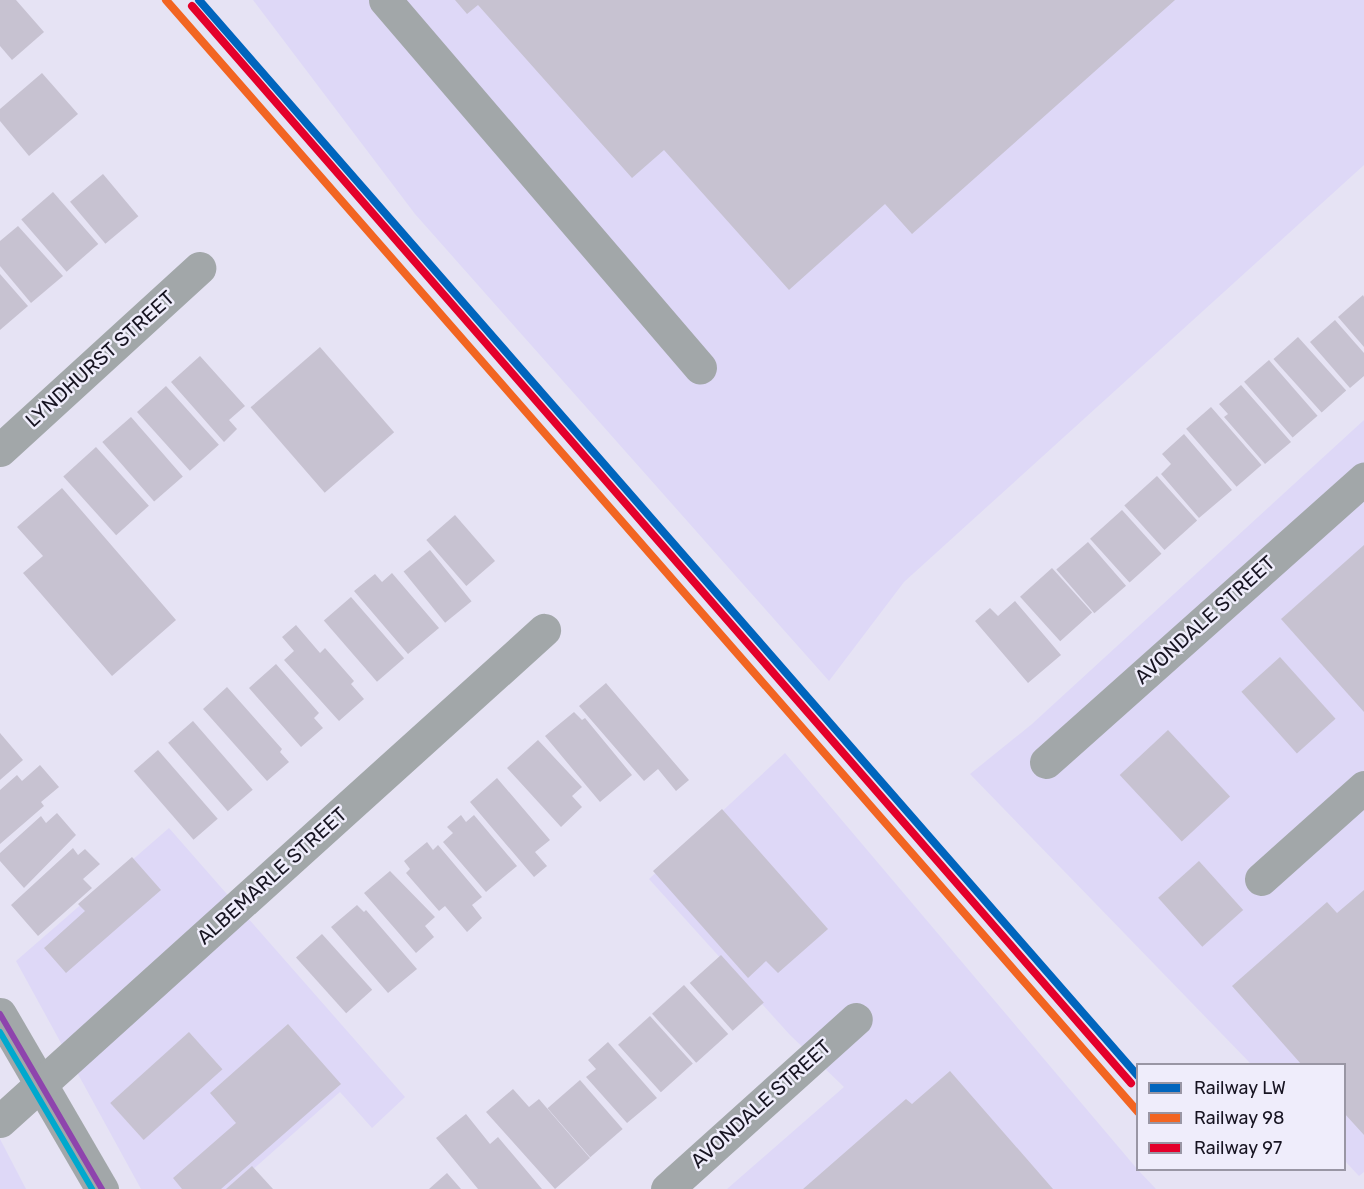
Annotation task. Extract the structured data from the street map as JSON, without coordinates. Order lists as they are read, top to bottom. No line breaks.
{"streets":{"street":["LYNDHURST STREET","AVONDALE STREET","ALBEMARLE STREET"]},"lines":["rail line LW","rail line 98","rail line 97"],"legend":["Railway LW","Railway 98","Railway 97"]}
